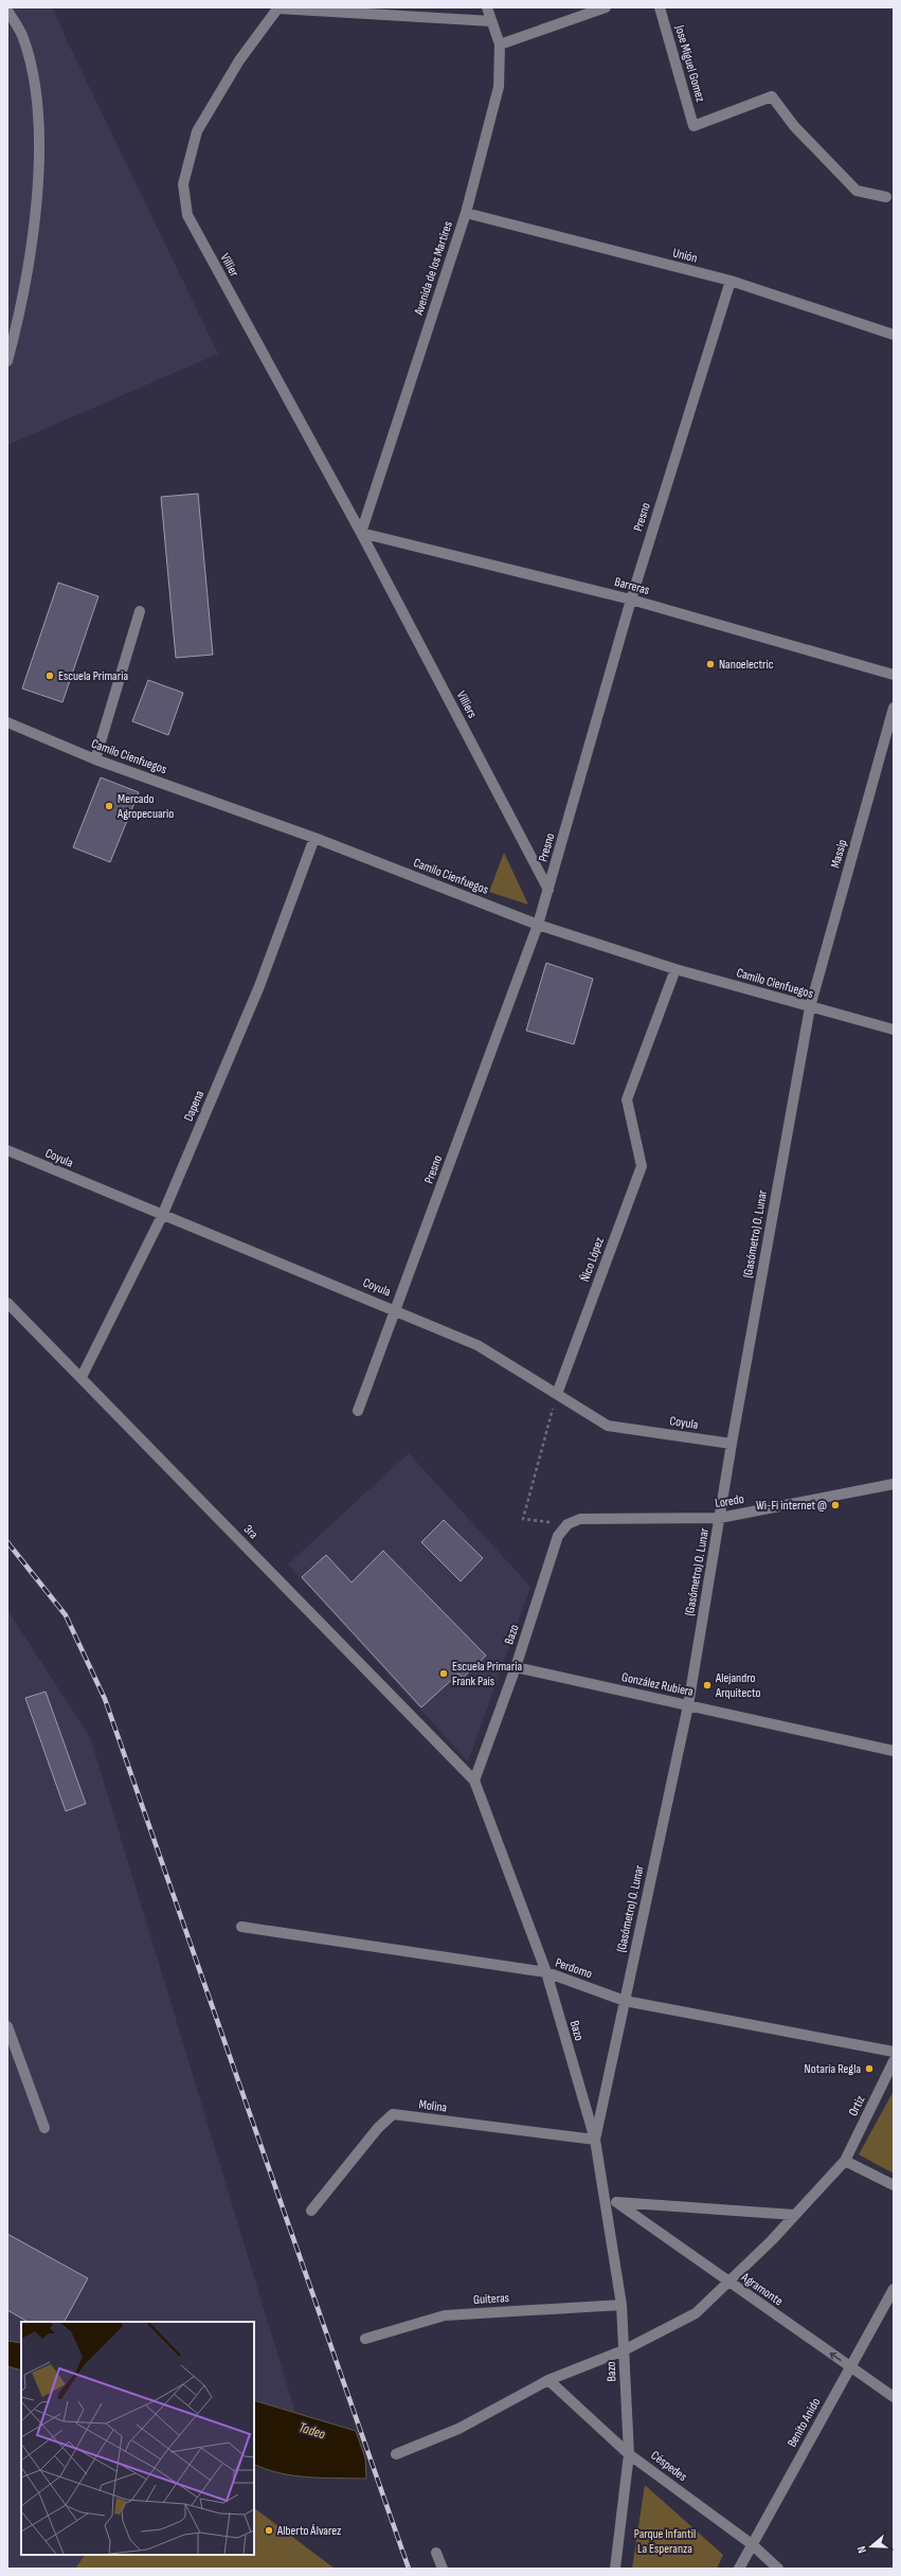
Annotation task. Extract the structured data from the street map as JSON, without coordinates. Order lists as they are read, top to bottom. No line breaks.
{"streets":{"street":["Jose Miguel Gomez","Unión","Villier","Avenida de los Martires","Presno","Barreras","Villiers","Camilo Cienfuegos","Massip","Dapena","Coyula","(Gasómetro) O. Lunar","Ñico López","Loredo","3ra","Bazo","González Rubiera","Perdomo","Molina","Ortiz","Agramonte","Guiteras","Benito Anido","Céspedes"]},"crossings":[["Unión","Avenida de los Martires"],["Unión","Presno"],["Villier","Avenida de los Martires"],["Villier","Barreras"],["Villier","Villiers"],["Avenida de los Martires","Barreras"],["Avenida de los Martires","Villiers"],["Presno","Barreras"],["Presno","Villiers"],["Presno","Camilo Cienfuegos"],["Presno","Coyula"],["Barreras","Villiers"],["Camilo Cienfuegos","Massip"],["Camilo Cienfuegos","Dapena"],["Camilo Cienfuegos","(Gasómetro) O. Lunar"],["Camilo Cienfuegos","Ñico López"],["Massip","(Gasómetro) O. Lunar"],["Dapena","Coyula"],["Dapena","3ra"],["Coyula","(Gasómetro) O. Lunar"],["Coyula","Ñico López"],["(Gasómetro) O. Lunar","Loredo"],["(Gasómetro) O. Lunar","Bazo"],["(Gasómetro) O. Lunar","González Rubiera"],["(Gasómetro) O. Lunar","Perdomo"],["(Gasómetro) O. Lunar","Molina"],["Loredo","Bazo"],["3ra","Bazo"],["Bazo","González Rubiera"],["Bazo","Perdomo"],["Bazo","Molina"],["Bazo","Ortiz"],["Bazo","Guiteras"],["Bazo","Céspedes"],["Ortiz","Agramonte"],["Ortiz","Céspedes"],["Agramonte","Benito Anido"],["Benito Anido","Céspedes"]],"one_way":["Agramonte"],"water":["Tadeo"],"parks":["Parque Infantil La Esperanza"],"places":["Nanoelectric","Escuela Primaria","Mercado Agropecuario","Wi-Fi internet @","Escuela Primaria Frank País","Alejandro Arquitecto","Notaría Regla","Alberto Álvarez"],"north":"left"}
